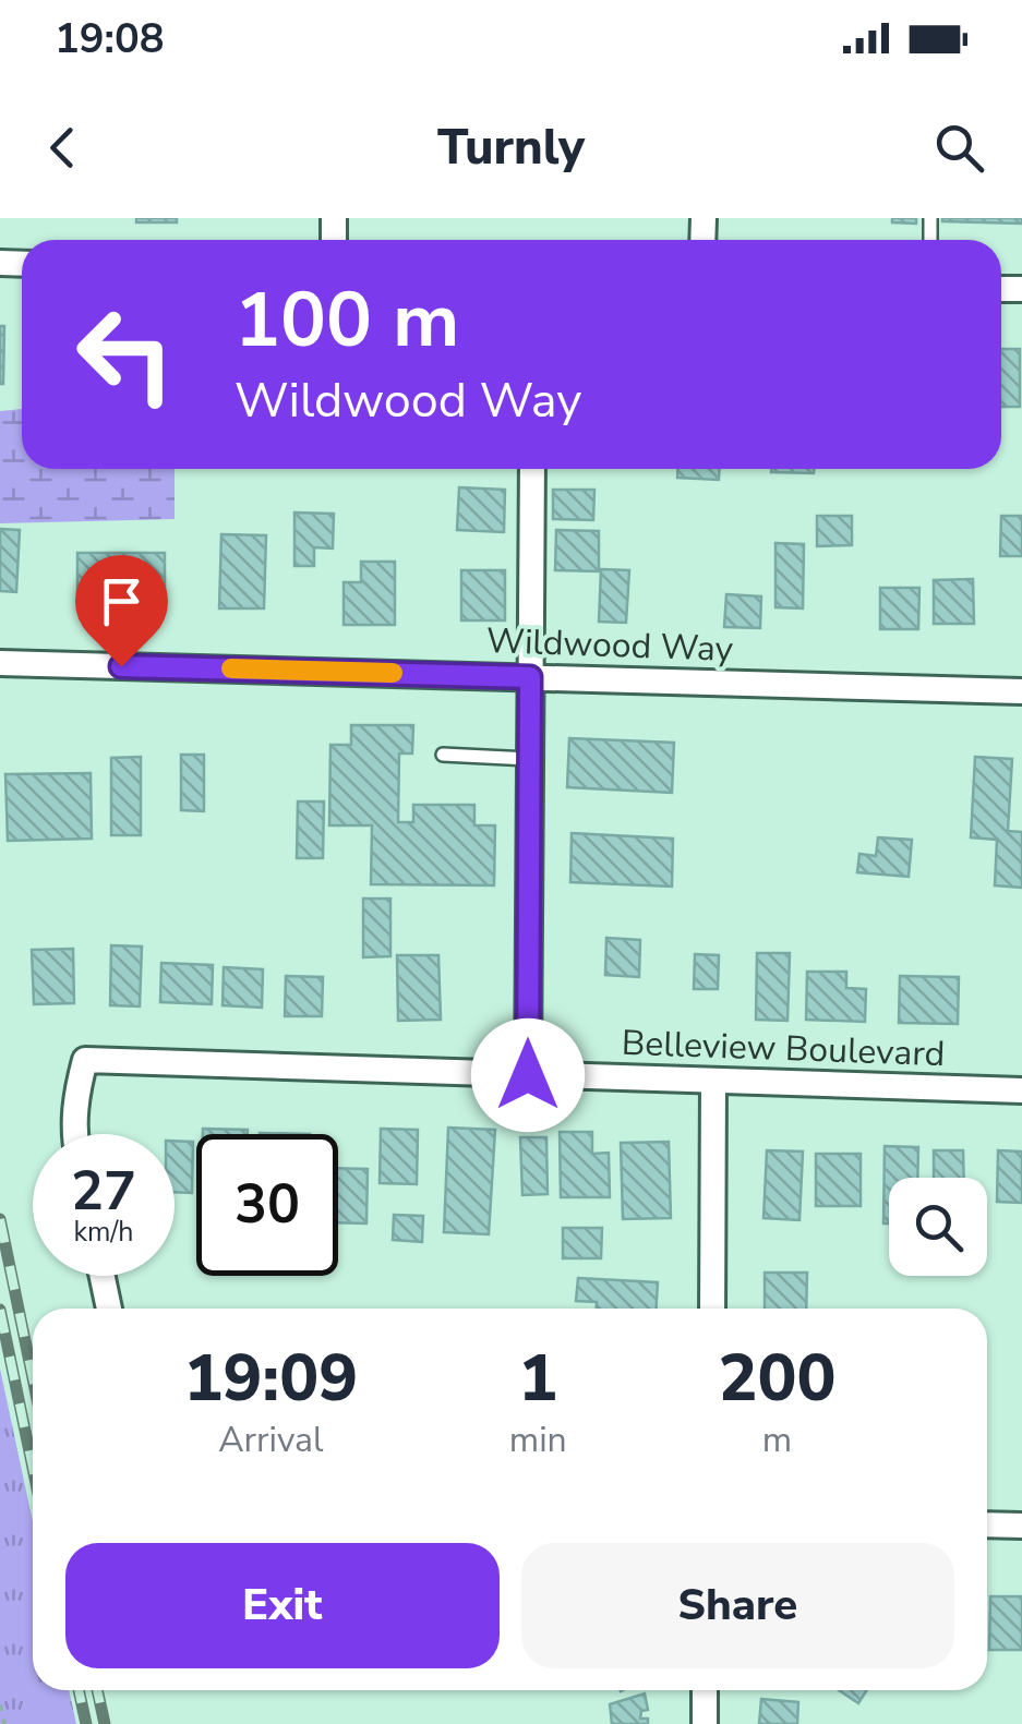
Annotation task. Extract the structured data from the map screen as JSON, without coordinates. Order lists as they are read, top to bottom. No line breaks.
{"streets":{"street":["Wildwood Way","Belleview Boulevard"]},"page":{"status":"19:08","header":"Turnly","turn":["100 m","Wildwood Way"],"speed":"27 km/h","limit":"30","eta":["19:09","Arrival","1","min","200","m"],"buttons":["Exit","Share"]}}
